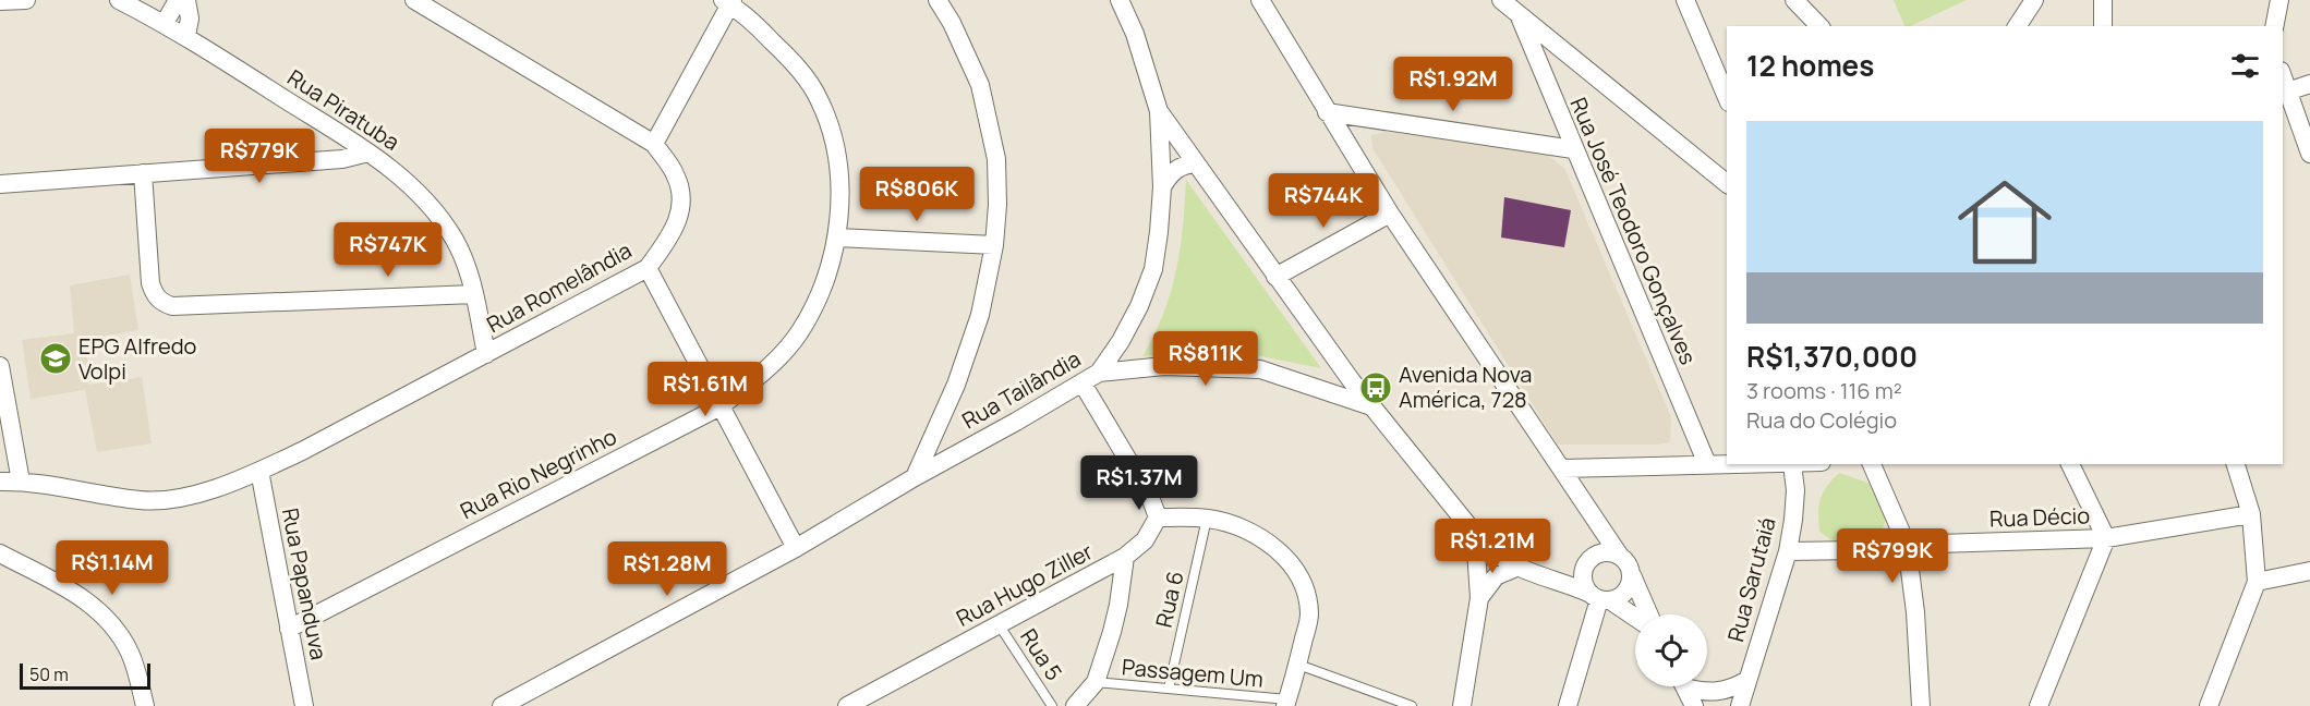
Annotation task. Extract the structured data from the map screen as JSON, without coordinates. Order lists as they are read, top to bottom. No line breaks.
{"streets":{"street":["Rua Piratuba","Rua José Teodoro Gonçalves","Rua Romelândia","Rua Tailândia","Rua Rio Negrinho","Rua Décio","Rua Sarutaiá","Rua Papanduva","Rua Hugo Ziller"],"lane":["Rua 6","Rua 5","Passagem Um"]},"crossings":[["Rua Piratuba","Rua Romelândia"],["Rua Romelândia","Rua Papanduva"],["Rua Rio Negrinho","Rua Papanduva"],["Rua Décio","Rua Sarutaiá"],["Rua Hugo Ziller","Rua 5"],["Rua 6","Passagem Um"]],"places":{"school or university":["EPG Alfredo Volpi"],"bus stop":["Avenida Nova América, 728"]},"scale_bar":"50 m","page":{"heading":"12 homes","price":["R$1.92M","R$779K","R$806K","R$744K","R$747K","R$811K","R$1.61M","R$1.37M","R$1.21M","R$799K","R$1.14M","R$1.28M"],"list":[{"name":"R$1,370,000","note":"3 rooms · 116 m² · Rua do Colégio"}],"scale":"50 m"}}
